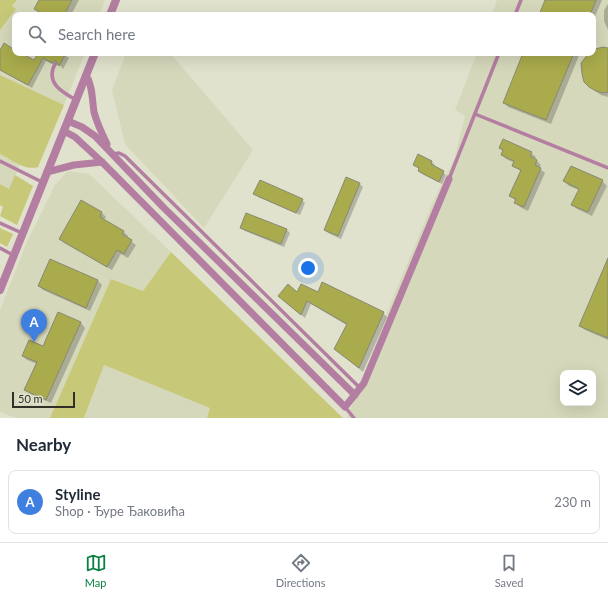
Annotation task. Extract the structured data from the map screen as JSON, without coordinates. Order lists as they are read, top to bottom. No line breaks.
{"scale_bar":"50 m","page":{"search":"Search here","pins":"A","scale":"50 m","heading":"Nearby","list":[{"mark":"A","name":"Styline","note":"Shop · Ђуре Ђаковића","value":"230 m"}],"nav":["Map","Directions","Saved"]}}
